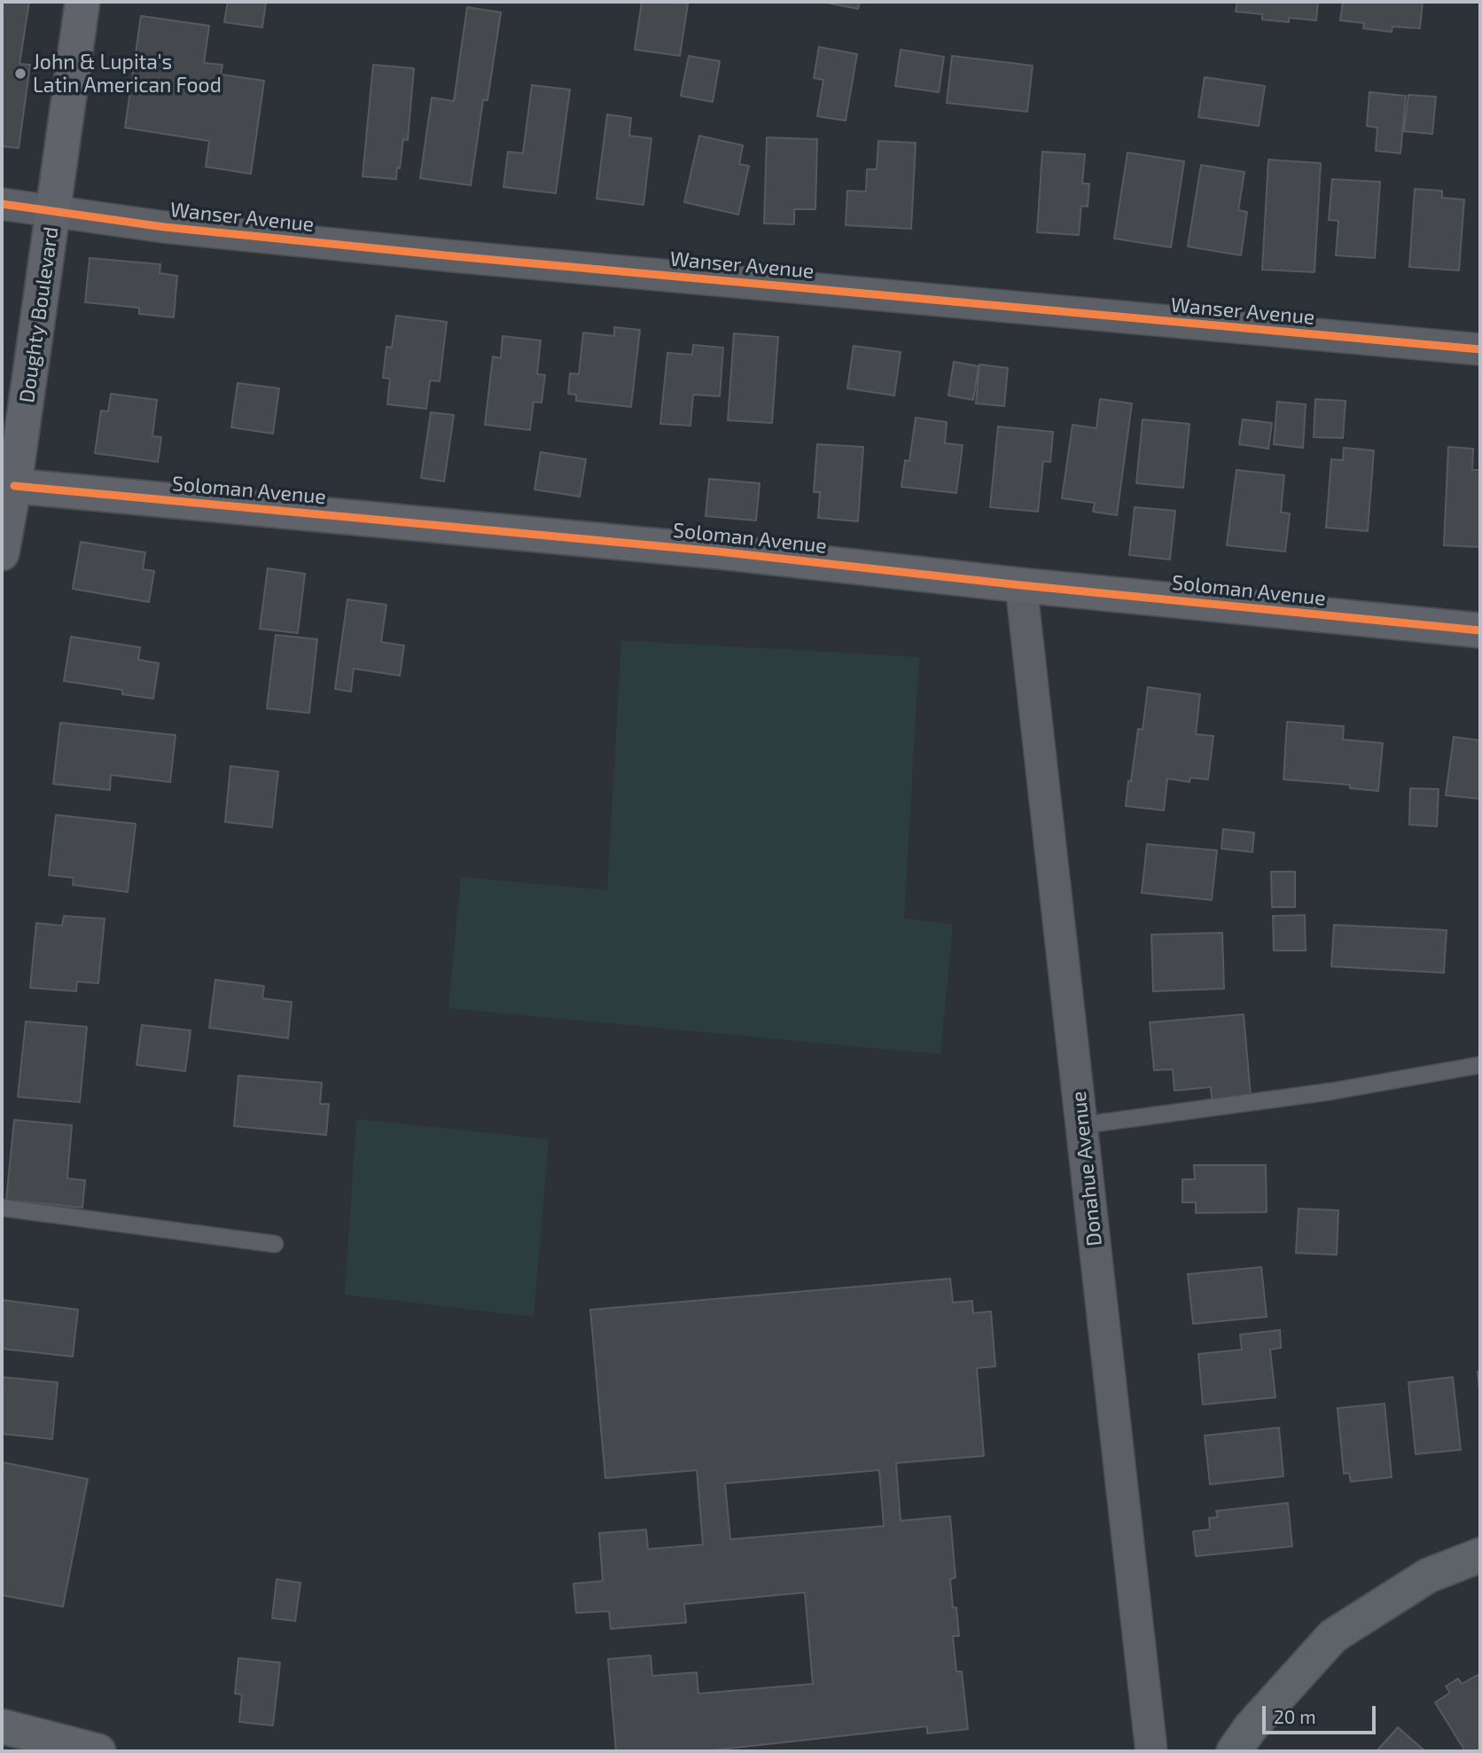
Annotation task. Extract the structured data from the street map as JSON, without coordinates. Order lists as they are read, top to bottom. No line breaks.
{"streets":{"street":["Wanser Avenue","Doughty Boulevard","Soloman Avenue","Donahue Avenue"]},"crossings":[["Wanser Avenue","Doughty Boulevard"],["Doughty Boulevard","Soloman Avenue"],["Soloman Avenue","Donahue Avenue"]],"places":["John & Lupita's Latin American Food"],"scale_bar":"20 m"}
